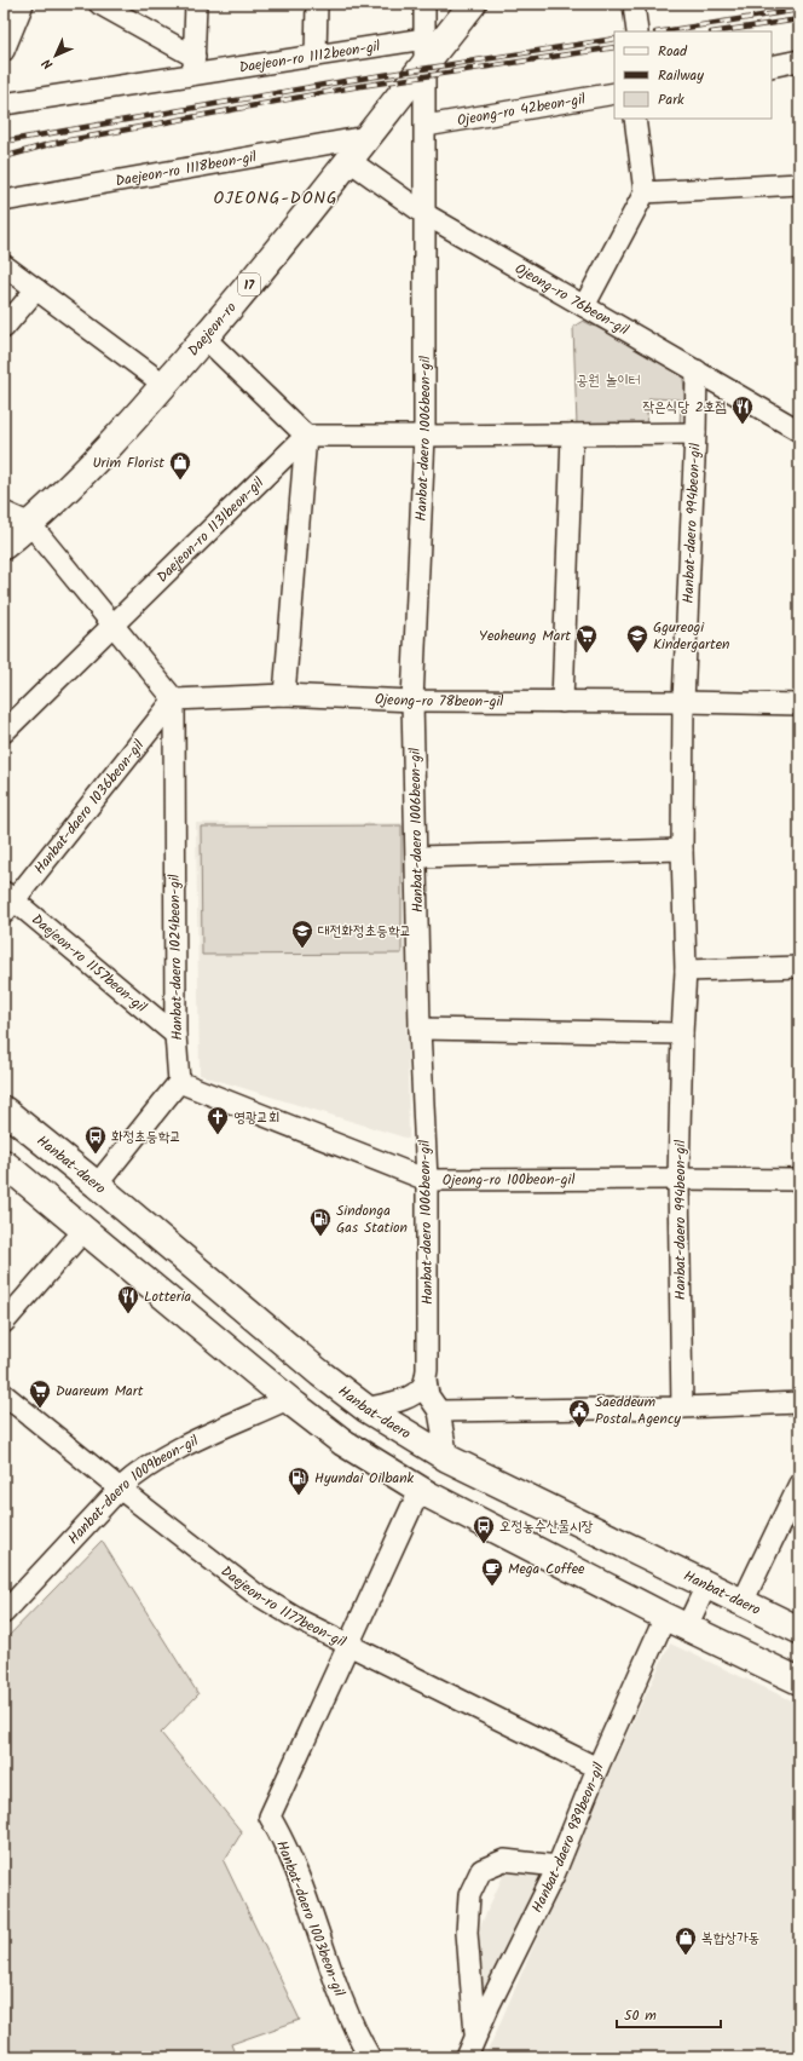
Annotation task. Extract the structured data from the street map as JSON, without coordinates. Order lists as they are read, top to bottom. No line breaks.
{"streets":{"main road":["17","Daejeon-ro","Hanbat-daero"],"street":["Daejeon-ro 1112beon-gil","Ojeong-ro 42beon-gil","Daejeon-ro 1118beon-gil","Ojeong-ro 76beon-gil","Hanbat-daero 1006beon-gil","Hanbat-daero 994beon-gil","Daejeon-ro 1131beon-gil","Ojeong-ro 78beon-gil","Hanbat-daero 1036beon-gil","Hanbat-daero 1024beon-gil","Daejeon-ro 1157beon-gil","Ojeong-ro 100beon-gil","Hanbat-daero 1009beon-gil","Daejeon-ro 1177beon-gil","Hanbat-daero 989beon-gil","Hanbat-daero 1003beon-gil"]},"crossings":[["Daejeon-ro 1112beon-gil","Daejeon-ro"],["Daejeon-ro 1112beon-gil","Hanbat-daero 1006beon-gil"],["Ojeong-ro 42beon-gil","Hanbat-daero 1006beon-gil"],["Daejeon-ro 1118beon-gil","Daejeon-ro"],["Ojeong-ro 76beon-gil","Daejeon-ro"],["Ojeong-ro 76beon-gil","Hanbat-daero 1006beon-gil"],["Ojeong-ro 76beon-gil","Hanbat-daero 994beon-gil"],["Daejeon-ro","Hanbat-daero 1006beon-gil"],["Hanbat-daero 1006beon-gil","Ojeong-ro 78beon-gil"],["Hanbat-daero 1006beon-gil","Hanbat-daero"],["Hanbat-daero 1006beon-gil","Ojeong-ro 100beon-gil"],["Hanbat-daero 994beon-gil","Ojeong-ro 78beon-gil"],["Hanbat-daero 994beon-gil","Ojeong-ro 100beon-gil"],["Ojeong-ro 78beon-gil","Hanbat-daero 1036beon-gil"],["Ojeong-ro 78beon-gil","Hanbat-daero 1024beon-gil"],["Hanbat-daero 1036beon-gil","Hanbat-daero 1024beon-gil"],["Hanbat-daero 1036beon-gil","Daejeon-ro 1157beon-gil"],["Hanbat-daero 1024beon-gil","Daejeon-ro 1157beon-gil"],["Hanbat-daero 1024beon-gil","Ojeong-ro 100beon-gil"],["Hanbat-daero","Hanbat-daero 989beon-gil"],["Hanbat-daero 1009beon-gil","Daejeon-ro 1177beon-gil"],["Daejeon-ro 1177beon-gil","Hanbat-daero 989beon-gil"],["Daejeon-ro 1177beon-gil","Hanbat-daero 1003beon-gil"]],"districts":["OJEONG-DONG"],"parks":["공원 놀이터"],"places":{"restaurant":["작은식당 2호점","Lotteria"],"shop":["Urim Florist","복합상가동"],"supermarket":["Yeoheung Mart","Duareum Mart"],"school or university":["Ggureogi Kindergarten","대전화정초등학교"],"church":["영광교회"],"bus stop":["화정초등학교","오정농수산물시장"],"fuel station":["Sindonga Gas Station","Hyundai Oilbank"],"public building":["Saeddeum Postal Agency"],"cafe":["Mega Coffee"]},"legend":["Road","Railway","Park"],"scale_bar":"50 m","north":"bottom left"}
